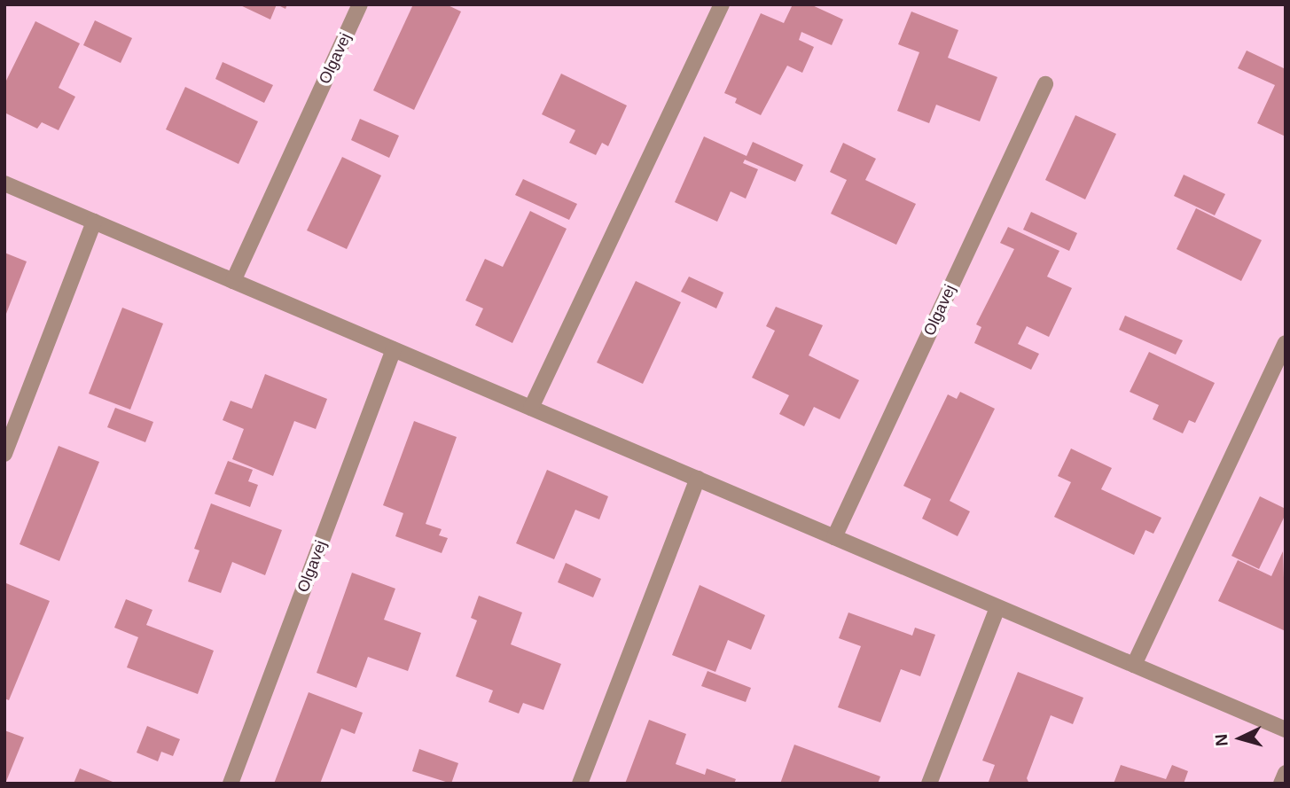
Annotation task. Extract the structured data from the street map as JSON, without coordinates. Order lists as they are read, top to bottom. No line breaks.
{"streets":{"street":["Olgavej"]},"north":"left"}
